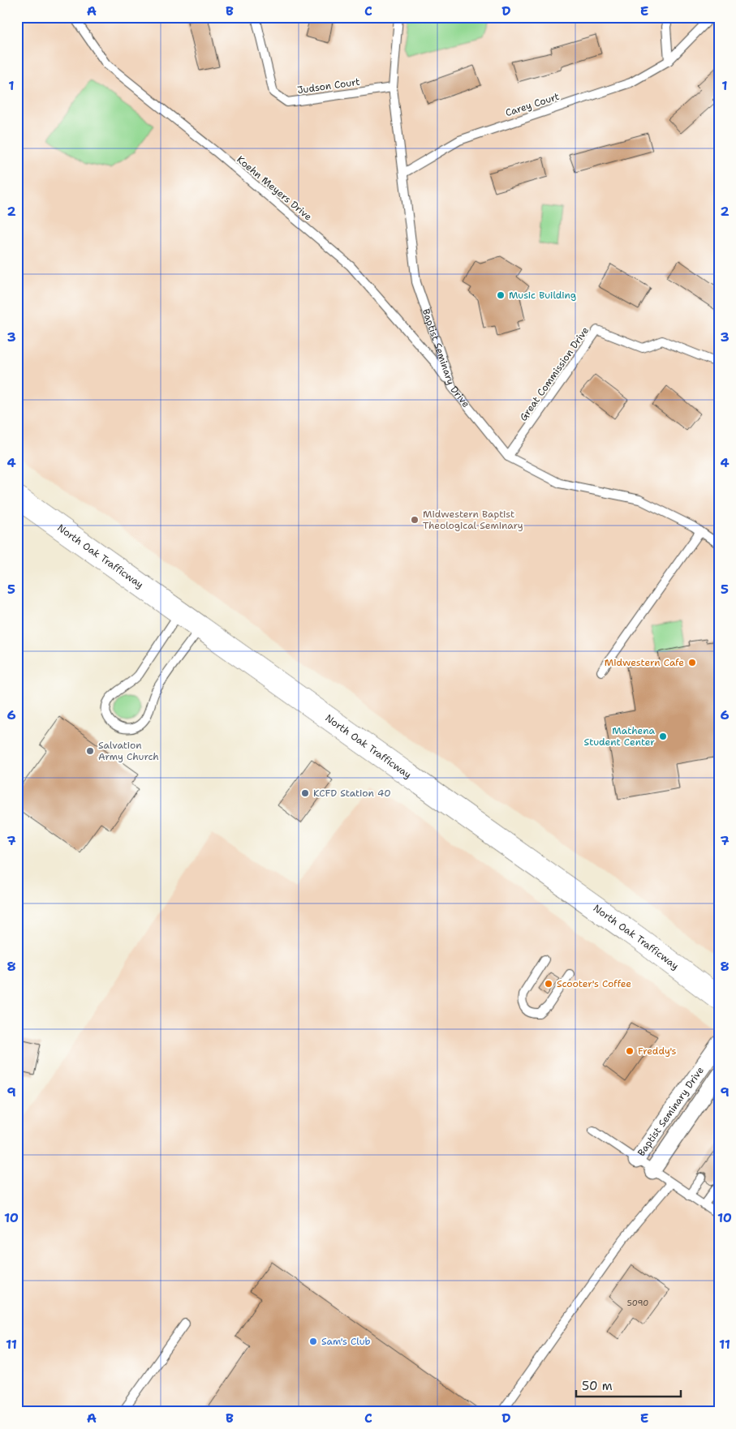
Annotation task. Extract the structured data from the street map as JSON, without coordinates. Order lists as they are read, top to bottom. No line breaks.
{"streets":{"main road":["North Oak Trafficway"],"street":["Baptist Seminary Drive"],"lane":["Judson Court","Carey Court","Koehn Meyers Drive","Great Commission Drive"]},"crossings":[["Judson Court","Baptist Seminary Drive"],["Carey Court","Baptist Seminary Drive"],["Koehn Meyers Drive","Baptist Seminary Drive"],["Baptist Seminary Drive","Great Commission Drive"]],"places":["Music Building","Midwestern Baptist Theological Seminary","Midwestern Cafe","Mathena Student Center","Salvation Army Church","KCFD Station 40","Scooter's Coffee","Freddy's","Sam's Club"],"house_numbers":["5090"],"scale_bar":"50 m","grid":{"columns":["A","B","C","D","E"],"rows":["1","2","3","4","5","6","7","8","9","10","11"]}}
